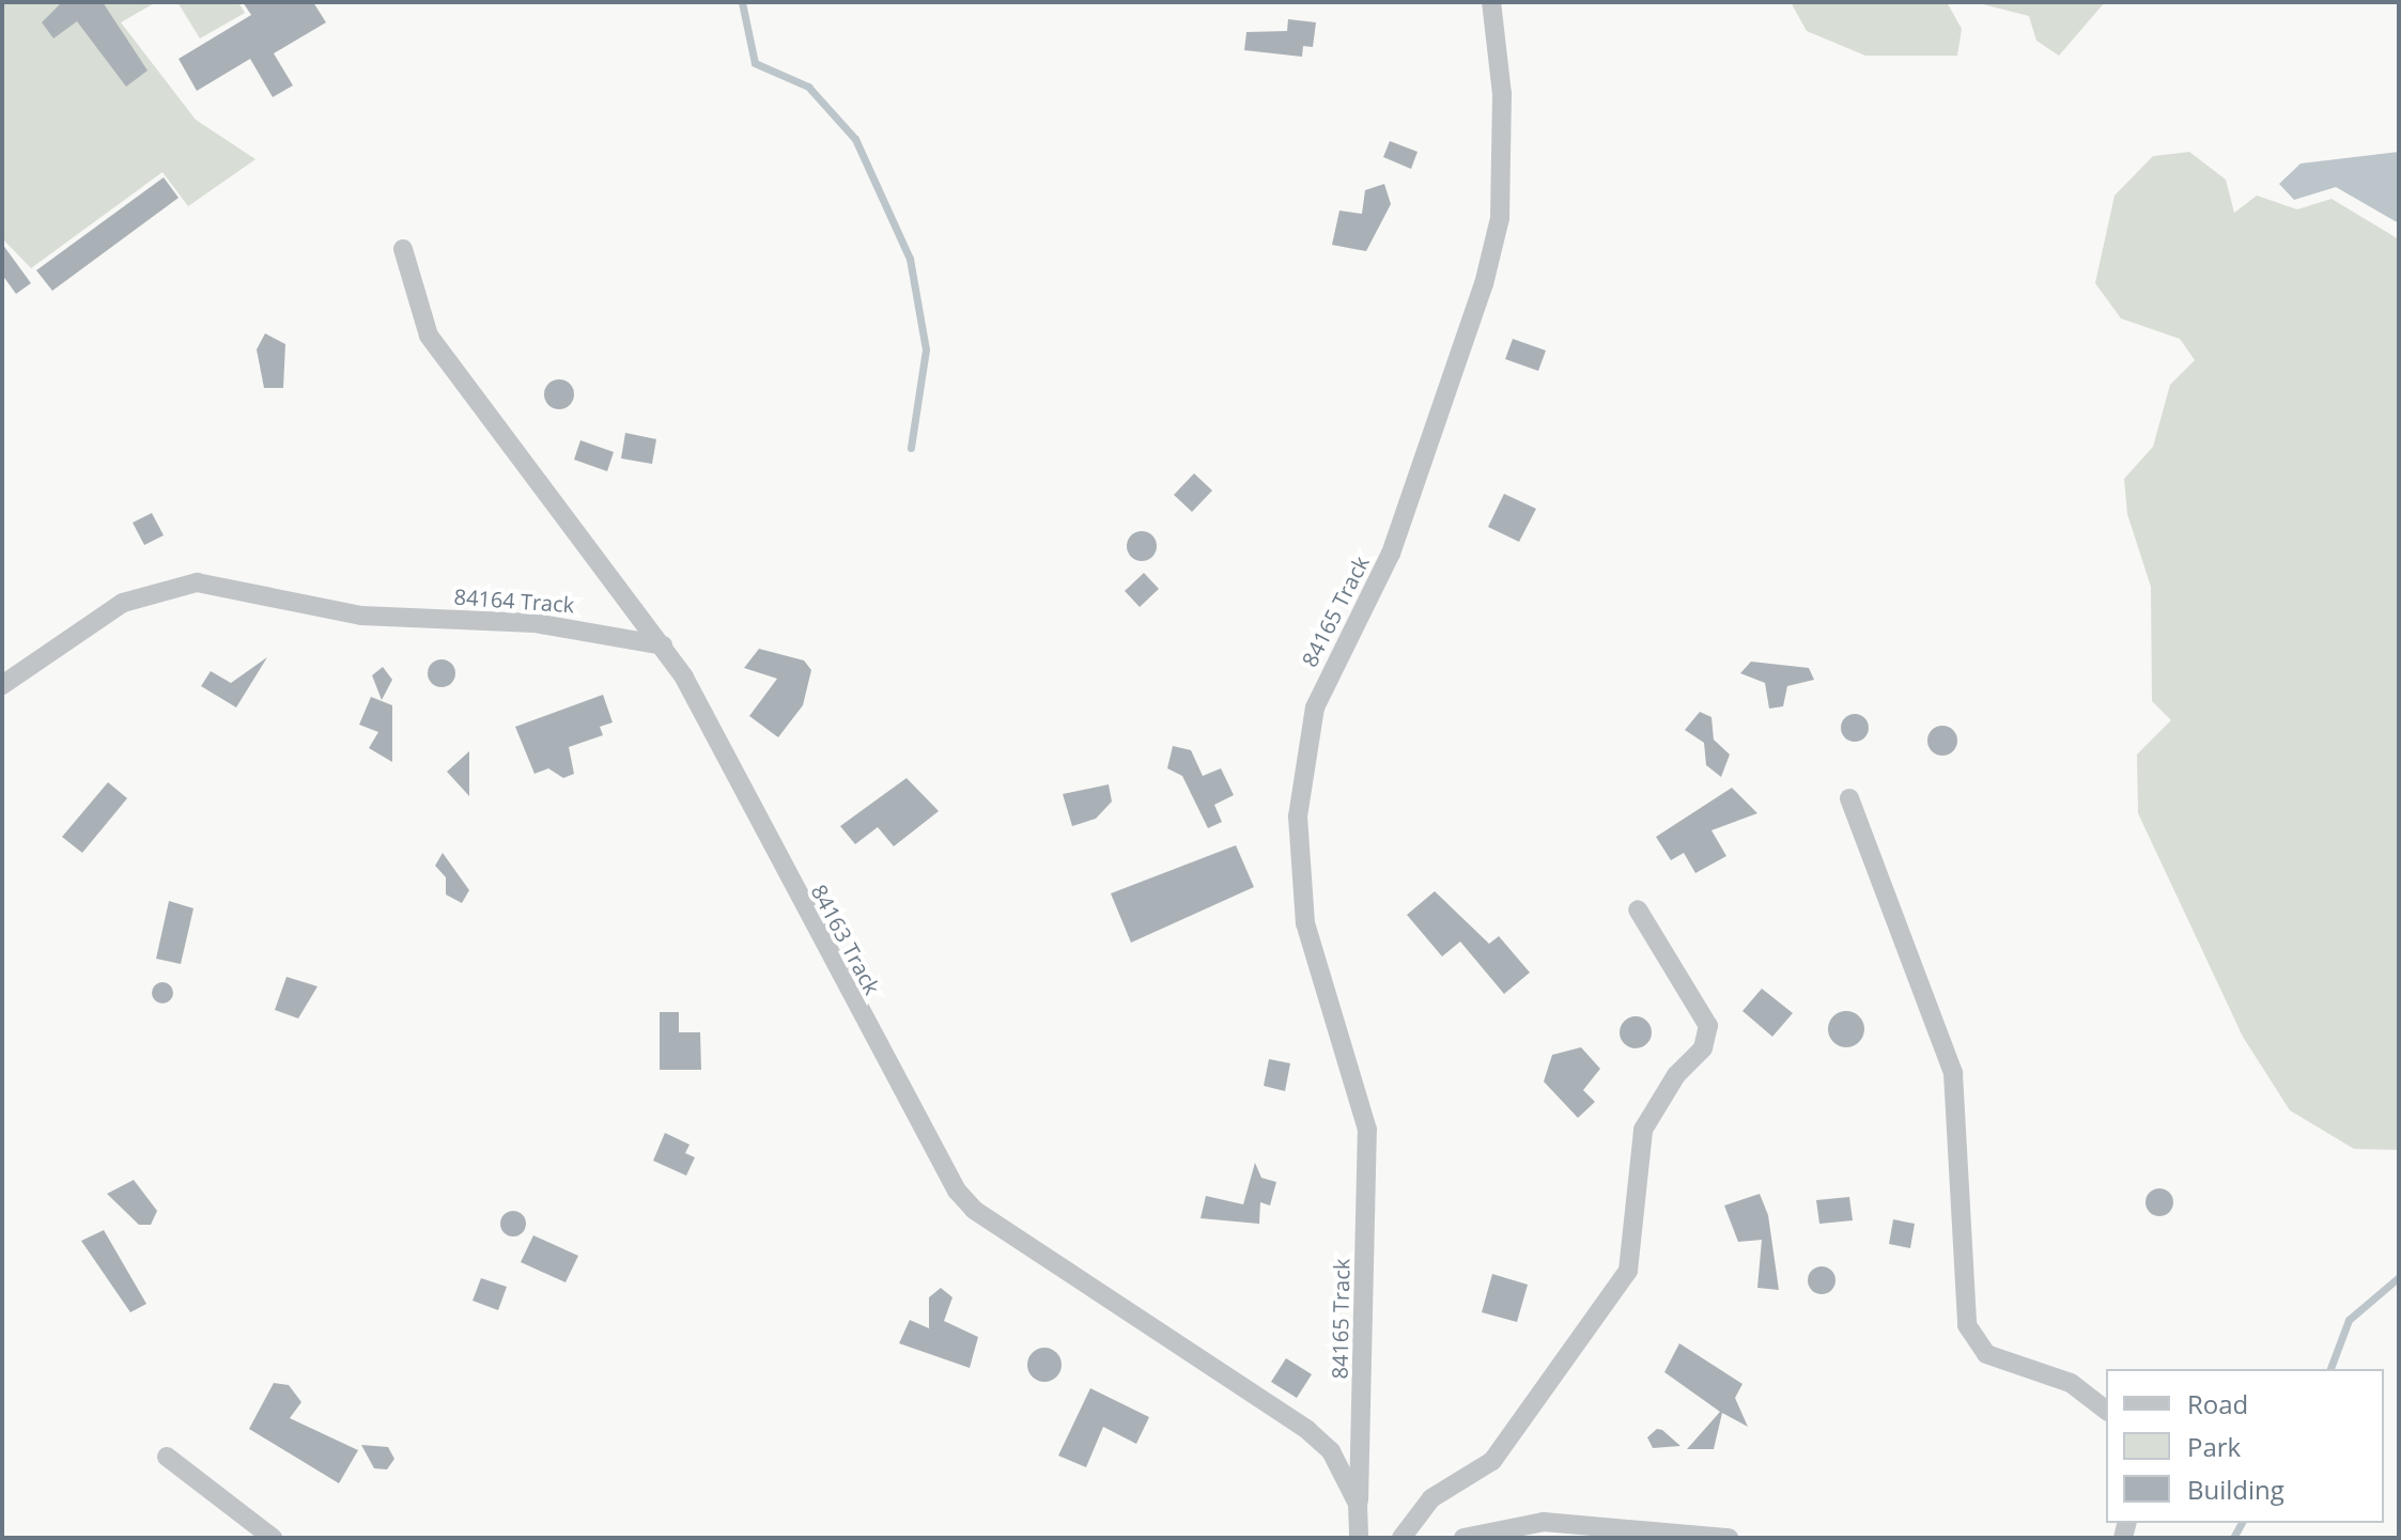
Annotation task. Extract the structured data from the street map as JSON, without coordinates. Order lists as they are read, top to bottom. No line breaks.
{"streets":{"street":["84164 Track","84165 Track","84163 Track"]},"crossings":[["84164 Track","84163 Track"],["84165 Track","84163 Track"]],"legend":["Road","Park","Building"]}
